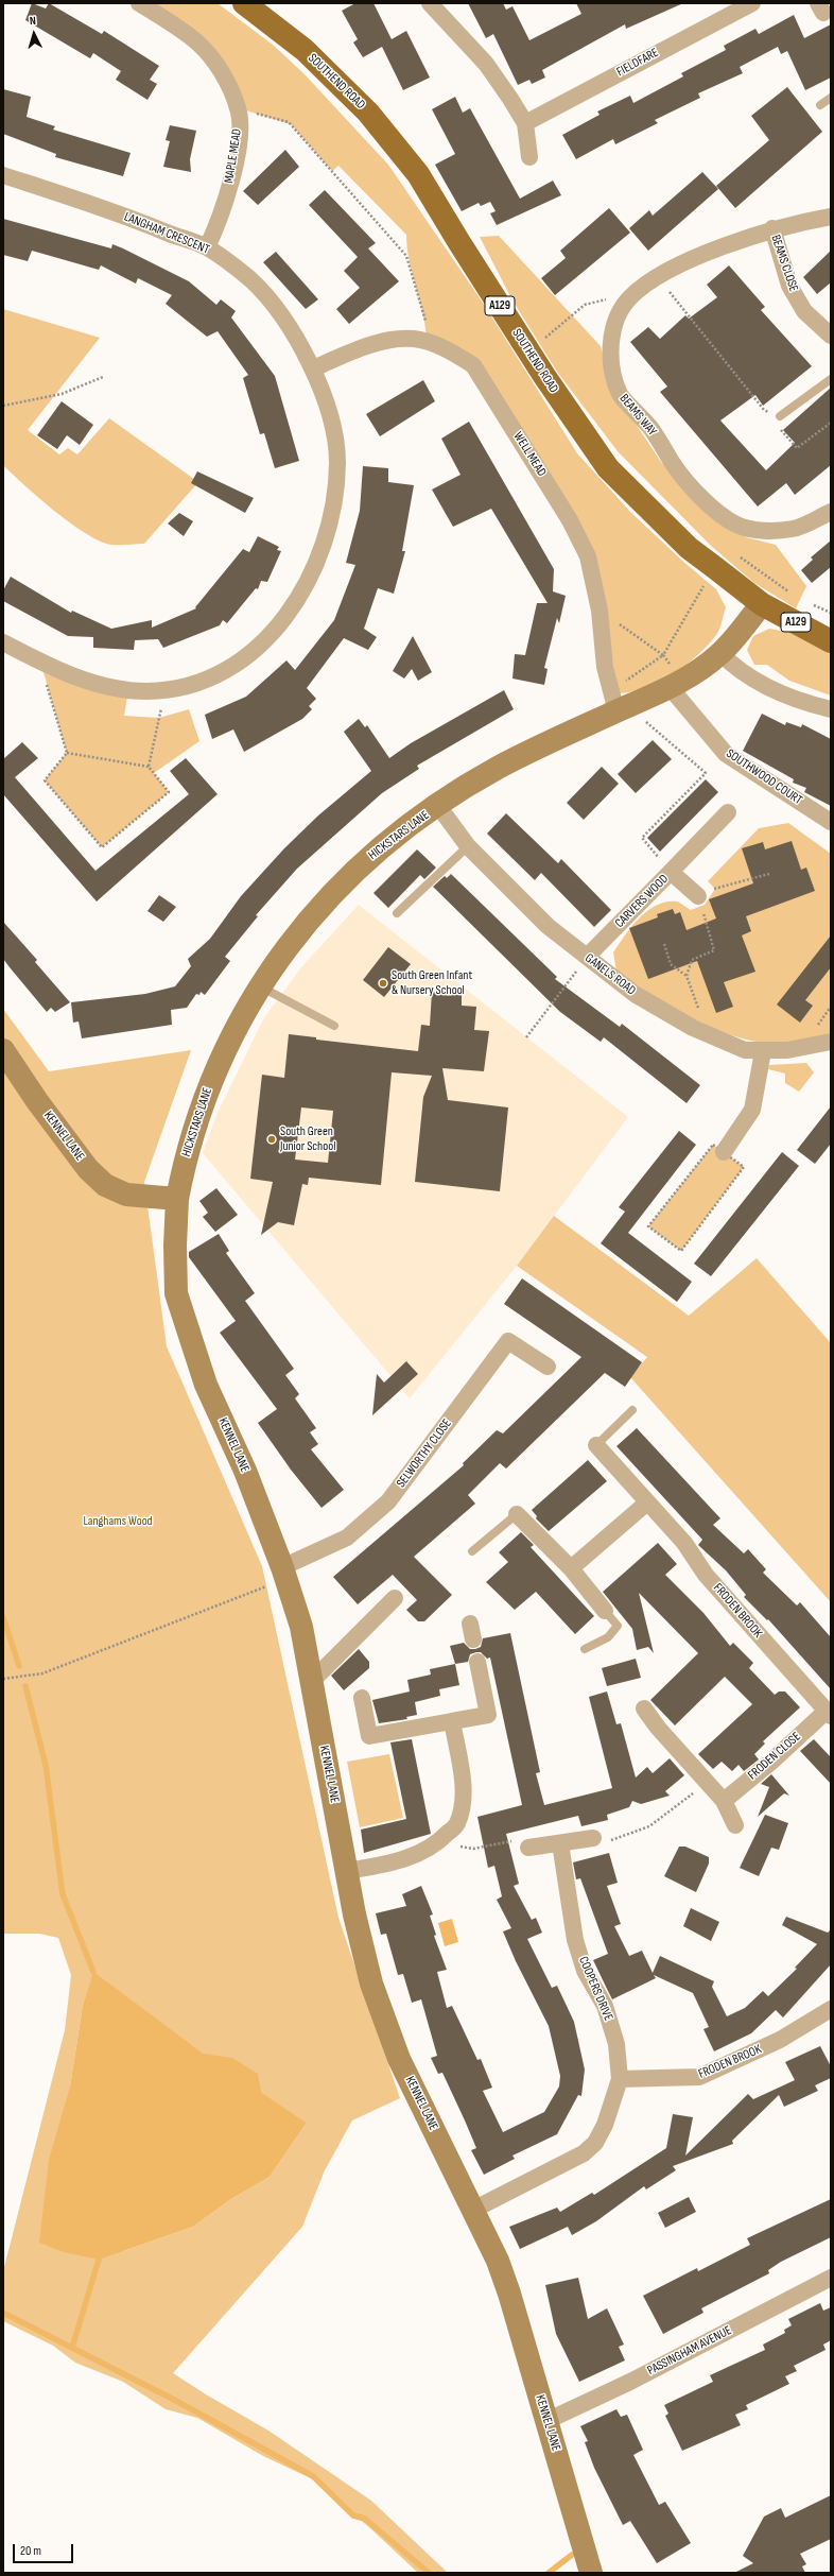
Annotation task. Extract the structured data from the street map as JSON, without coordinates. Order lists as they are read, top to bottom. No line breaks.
{"streets":{"main road":["SOUTHEND ROAD","A129"],"street":["FIELDFARE","MAPLE MEAD","LANGHAM CRESCENT","BEAMS CLOSE","BEAMS WAY","WELL MEAD","SOUTHWOOD COURT","HICKSTARS LANE","CARVERS WOOD","GANELS ROAD","KENNEL LANE","SELWORTHY CLOSE","FRODEN BROOK","FRODEN CLOSE","COOPERS DRIVE","PASSINGHAM AVENUE"]},"crossings":[["SOUTHEND ROAD","HICKSTARS LANE"],["MAPLE MEAD","LANGHAM CRESCENT"],["LANGHAM CRESCENT","WELL MEAD"],["BEAMS CLOSE","BEAMS WAY"],["WELL MEAD","HICKSTARS LANE"],["SOUTHWOOD COURT","HICKSTARS LANE"],["HICKSTARS LANE","GANELS ROAD"],["HICKSTARS LANE","KENNEL LANE"],["CARVERS WOOD","GANELS ROAD"],["KENNEL LANE","SELWORTHY CLOSE"],["KENNEL LANE","COOPERS DRIVE"],["KENNEL LANE","PASSINGHAM AVENUE"],["FRODEN BROOK","FRODEN CLOSE"],["FRODEN BROOK","COOPERS DRIVE"]],"parks":["Langhams Wood"],"places":["South Green Infant & Nursery School","South Green Junior School"],"scale_bar":"20 m","north":"top"}
